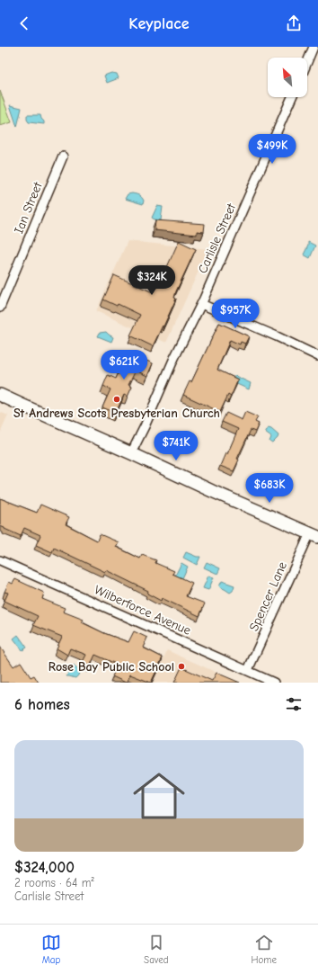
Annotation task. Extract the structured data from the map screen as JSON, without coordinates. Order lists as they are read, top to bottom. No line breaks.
{"streets":{"street":["Ian Street","Carlisle Street","Spencer Lane","Wilberforce Avenue"]},"crossings":[["Spencer Lane","Wilberforce Avenue"]],"places":["St Andrews Scots Presbyterian Church","Rose Bay Public School"],"north":"top left","page":{"header":"Keyplace","price":["$499K","$324K","$957K","$621K","$741K","$683K"],"heading":"6 homes","list":[{"name":"$324,000","note":"2 rooms · 64 m² · Carlisle Street"}],"tabs":["Map","Saved","Home"]}}
